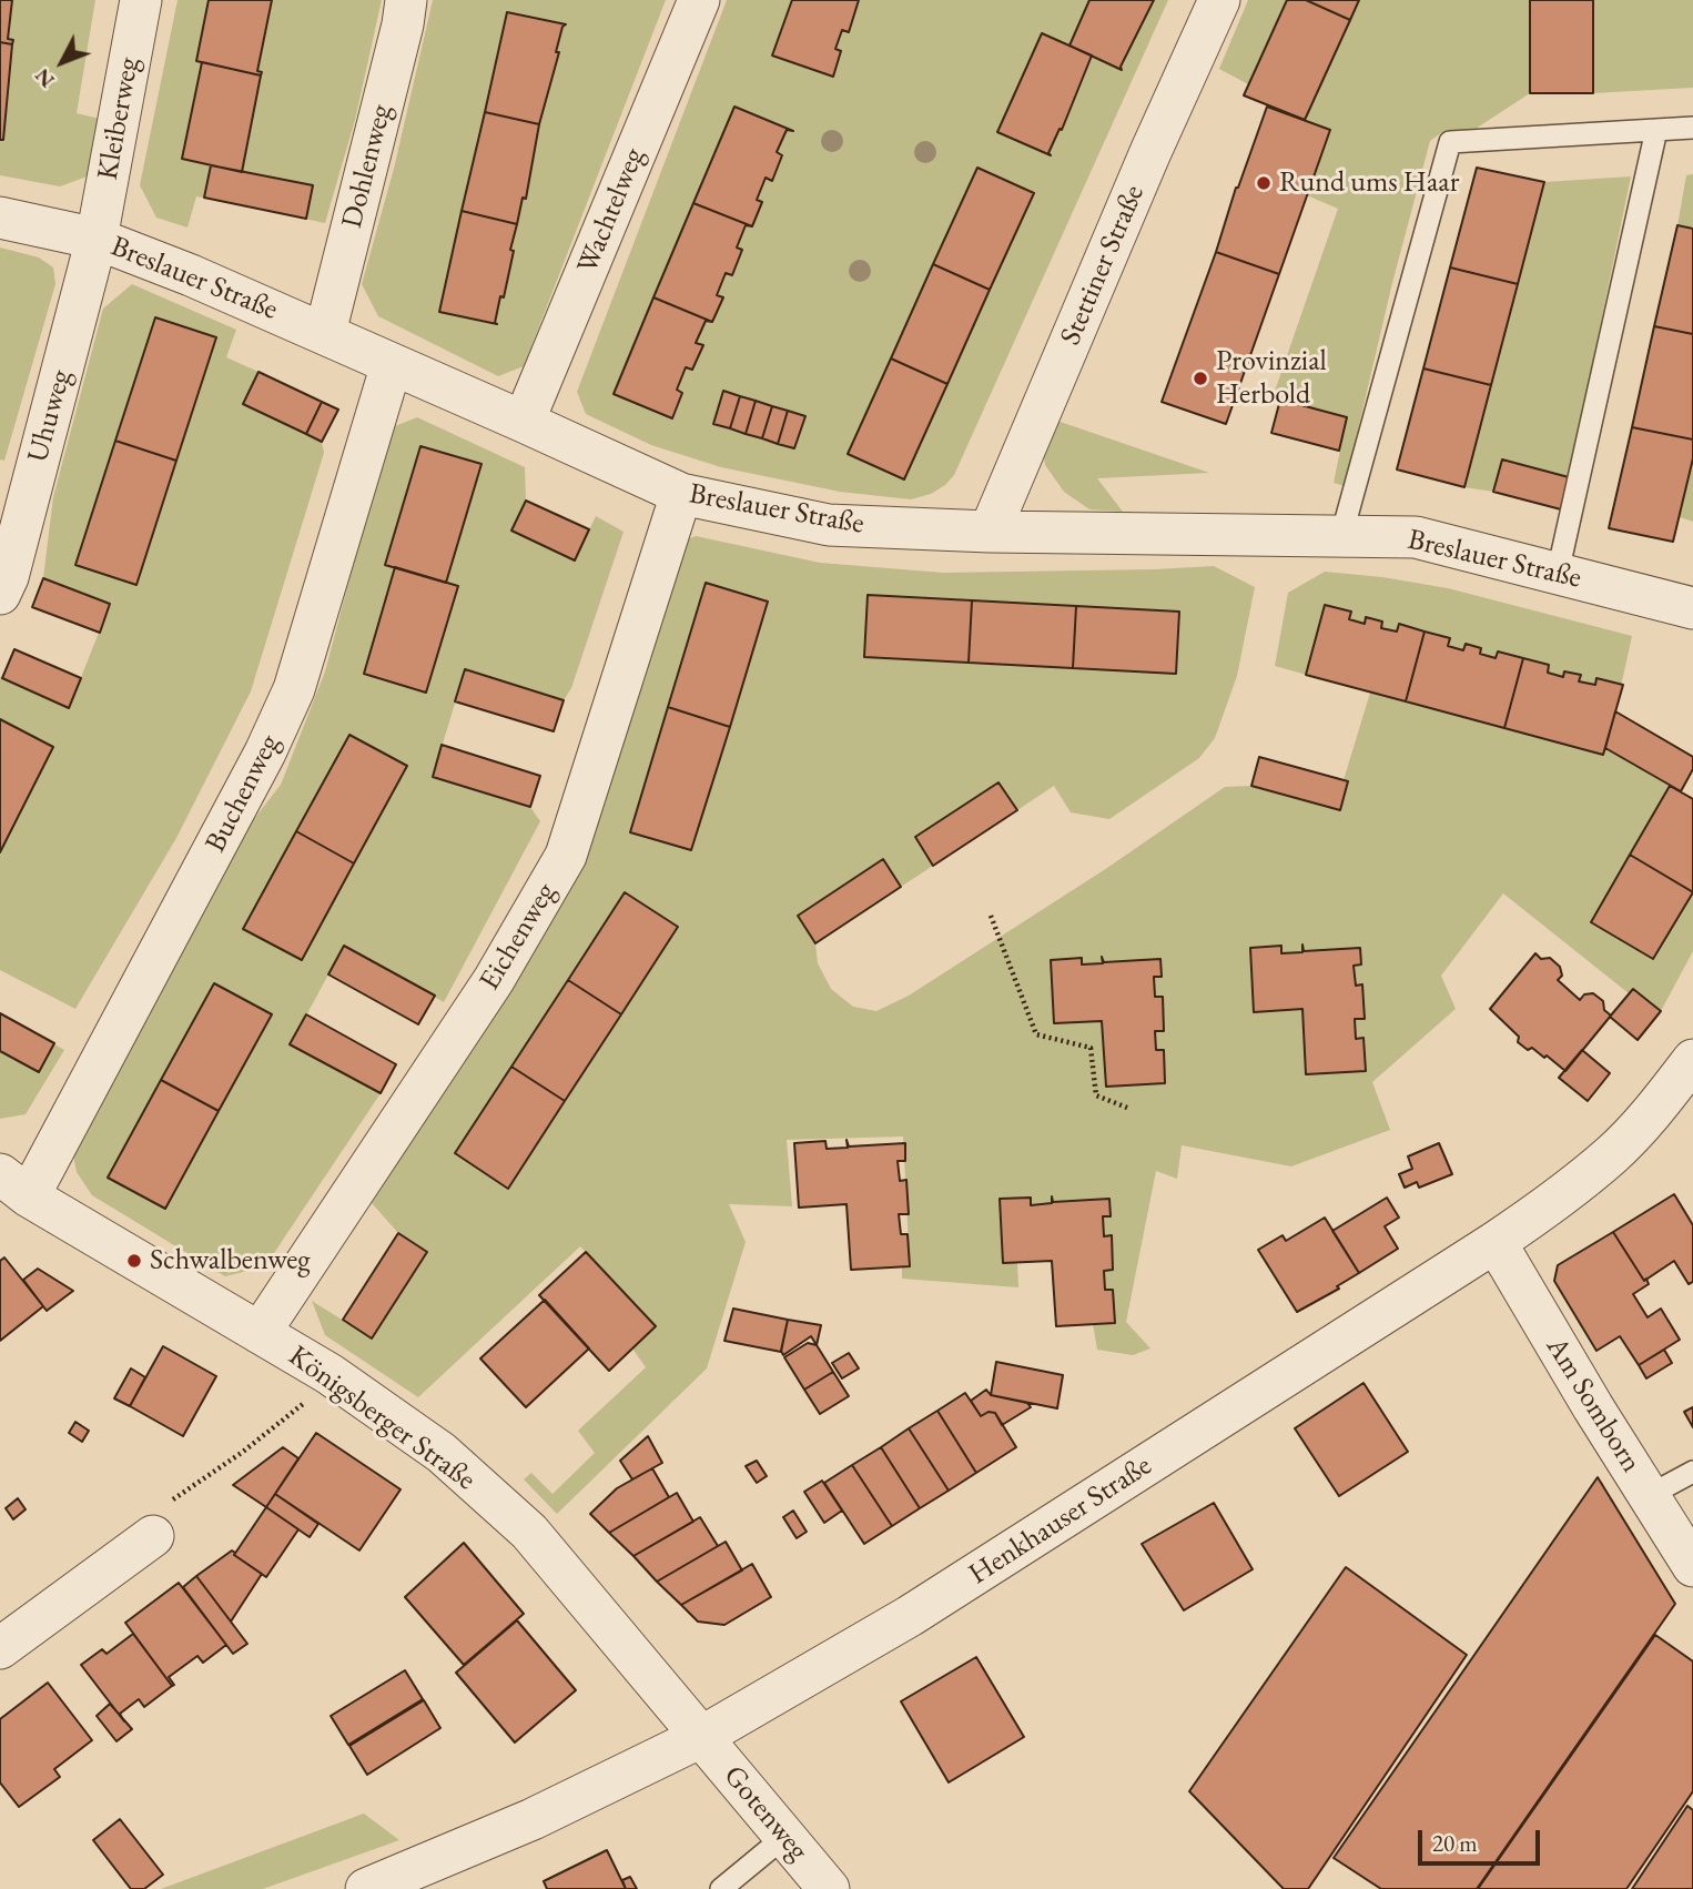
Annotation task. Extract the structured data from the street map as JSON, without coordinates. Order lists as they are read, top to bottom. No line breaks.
{"streets":{"street":["Kleiberweg","Dohlenweg","Wachtelweg","Stettiner Straße","Breslauer Straße","Uhuweg","Buchenweg","Eichenweg","Am Somborn","Königsberger Straße","Henkhauser Straße","Gotenweg"]},"crossings":[["Kleiberweg","Breslauer Straße"],["Kleiberweg","Uhuweg"],["Dohlenweg","Breslauer Straße"],["Wachtelweg","Breslauer Straße"],["Stettiner Straße","Breslauer Straße"],["Breslauer Straße","Uhuweg"],["Breslauer Straße","Buchenweg"],["Breslauer Straße","Eichenweg"],["Buchenweg","Königsberger Straße"],["Eichenweg","Königsberger Straße"],["Am Somborn","Henkhauser Straße"],["Königsberger Straße","Henkhauser Straße"],["Königsberger Straße","Gotenweg"],["Henkhauser Straße","Gotenweg"]],"places":["Rund ums Haar","Provinzial Herbold","Schwalbenweg"],"scale_bar":"20 m","north":"bottom left"}
